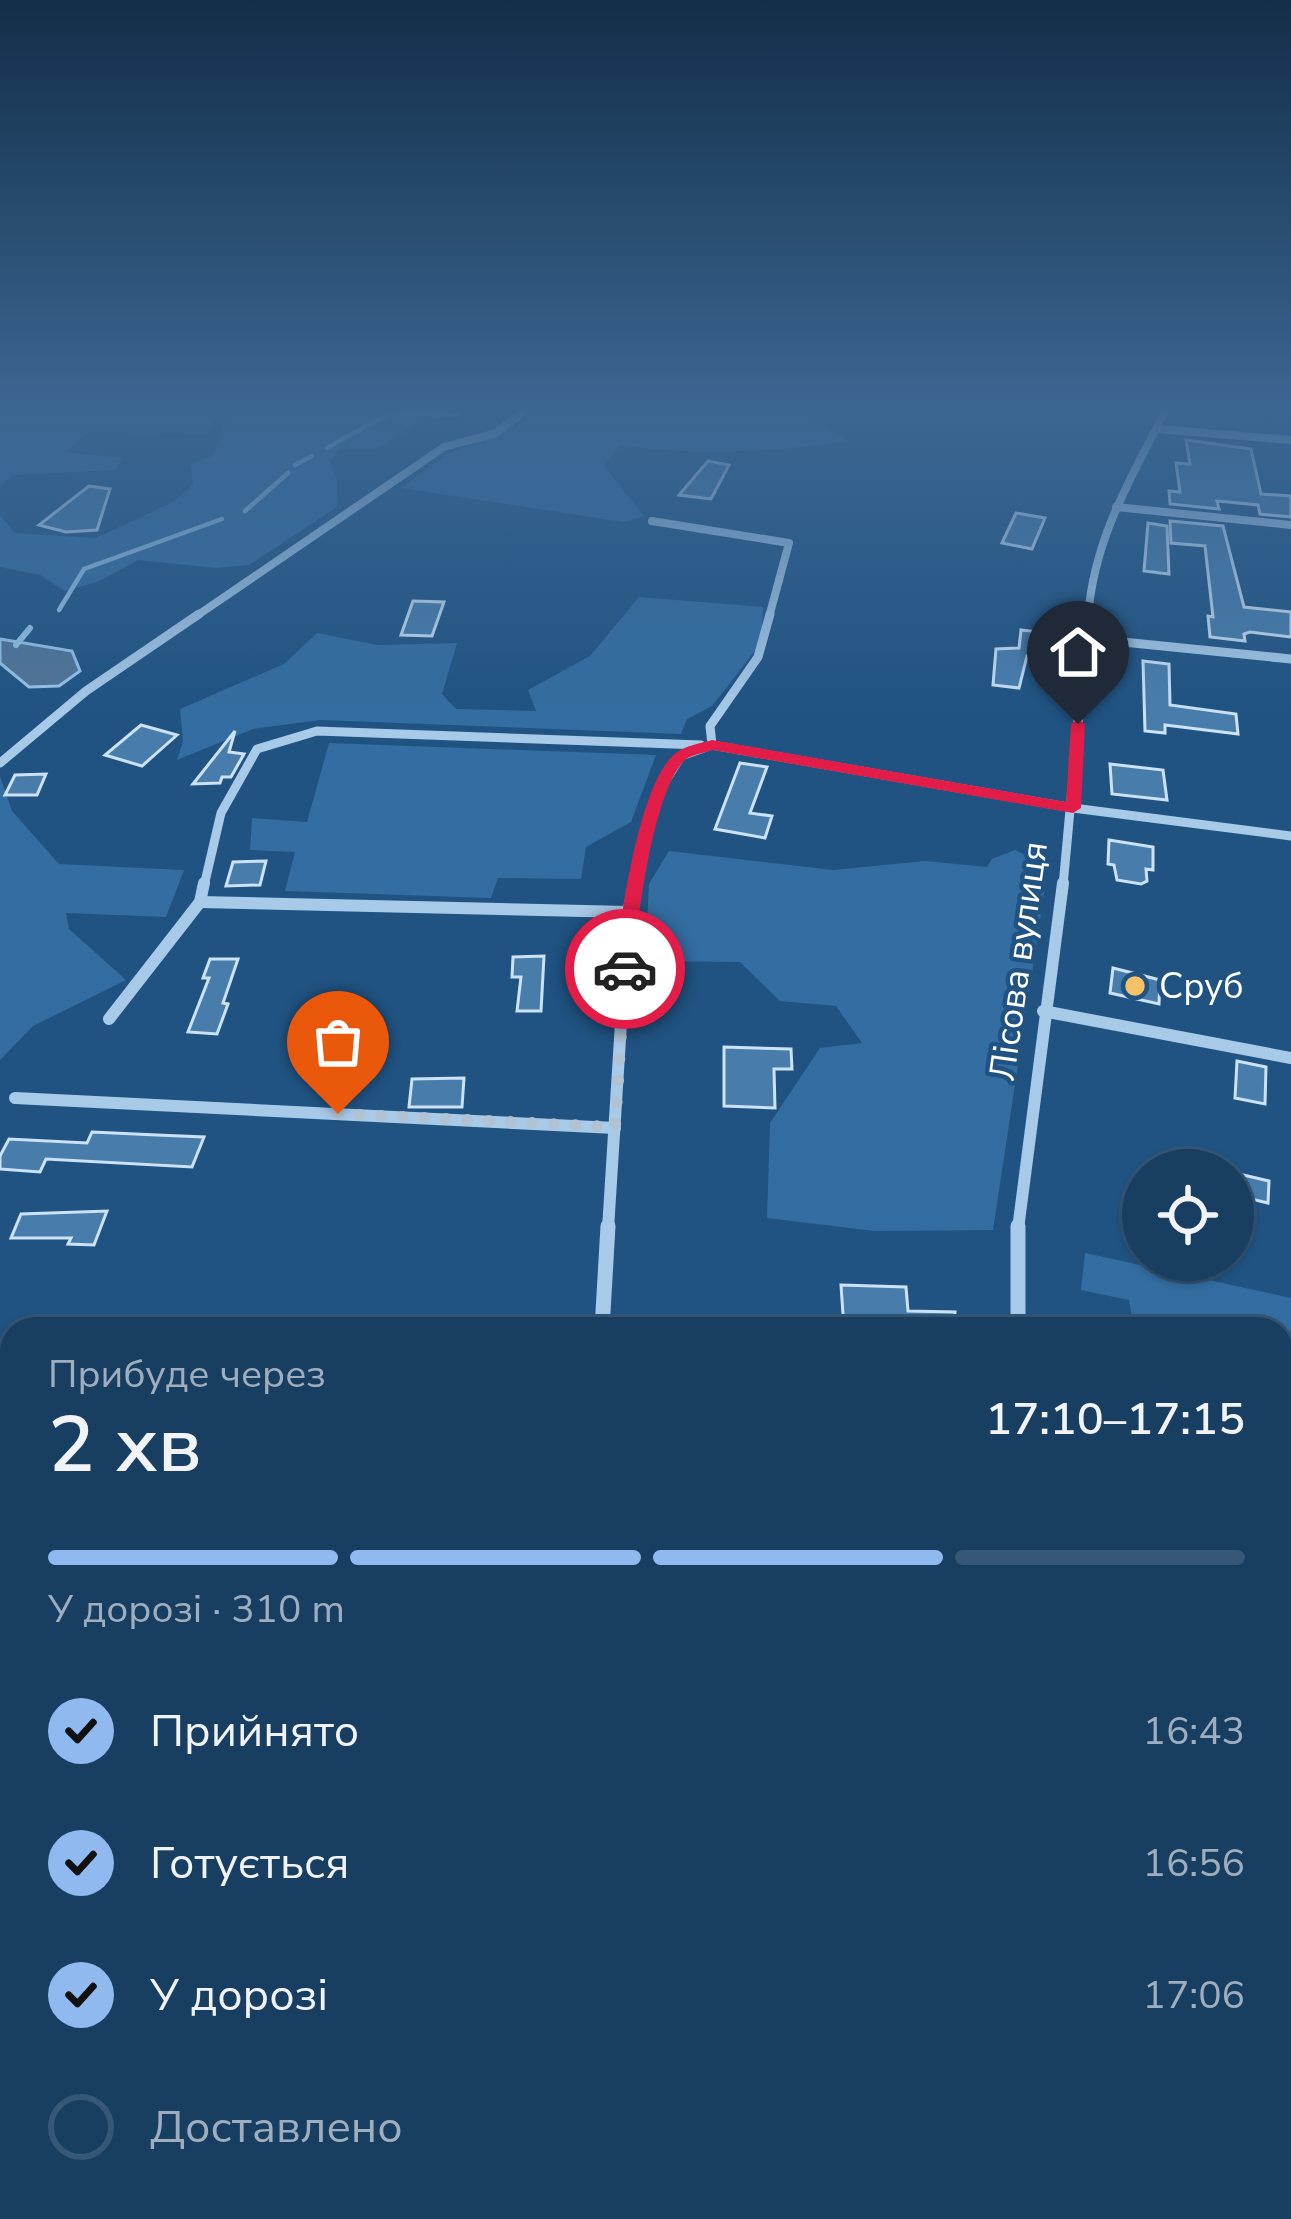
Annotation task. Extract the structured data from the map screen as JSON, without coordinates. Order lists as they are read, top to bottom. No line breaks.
{"streets":{"street":["Лісова вулиця"]},"places":["Сруб"],"page":{"heading":["2 хв","Прибуде через","17:10–17:15"],"bar":"У дорозі · 310 m","list":[["Прийнято","16:43"],["Готується","16:56"],["У дорозі","17:06"],"Доставлено"]}}
